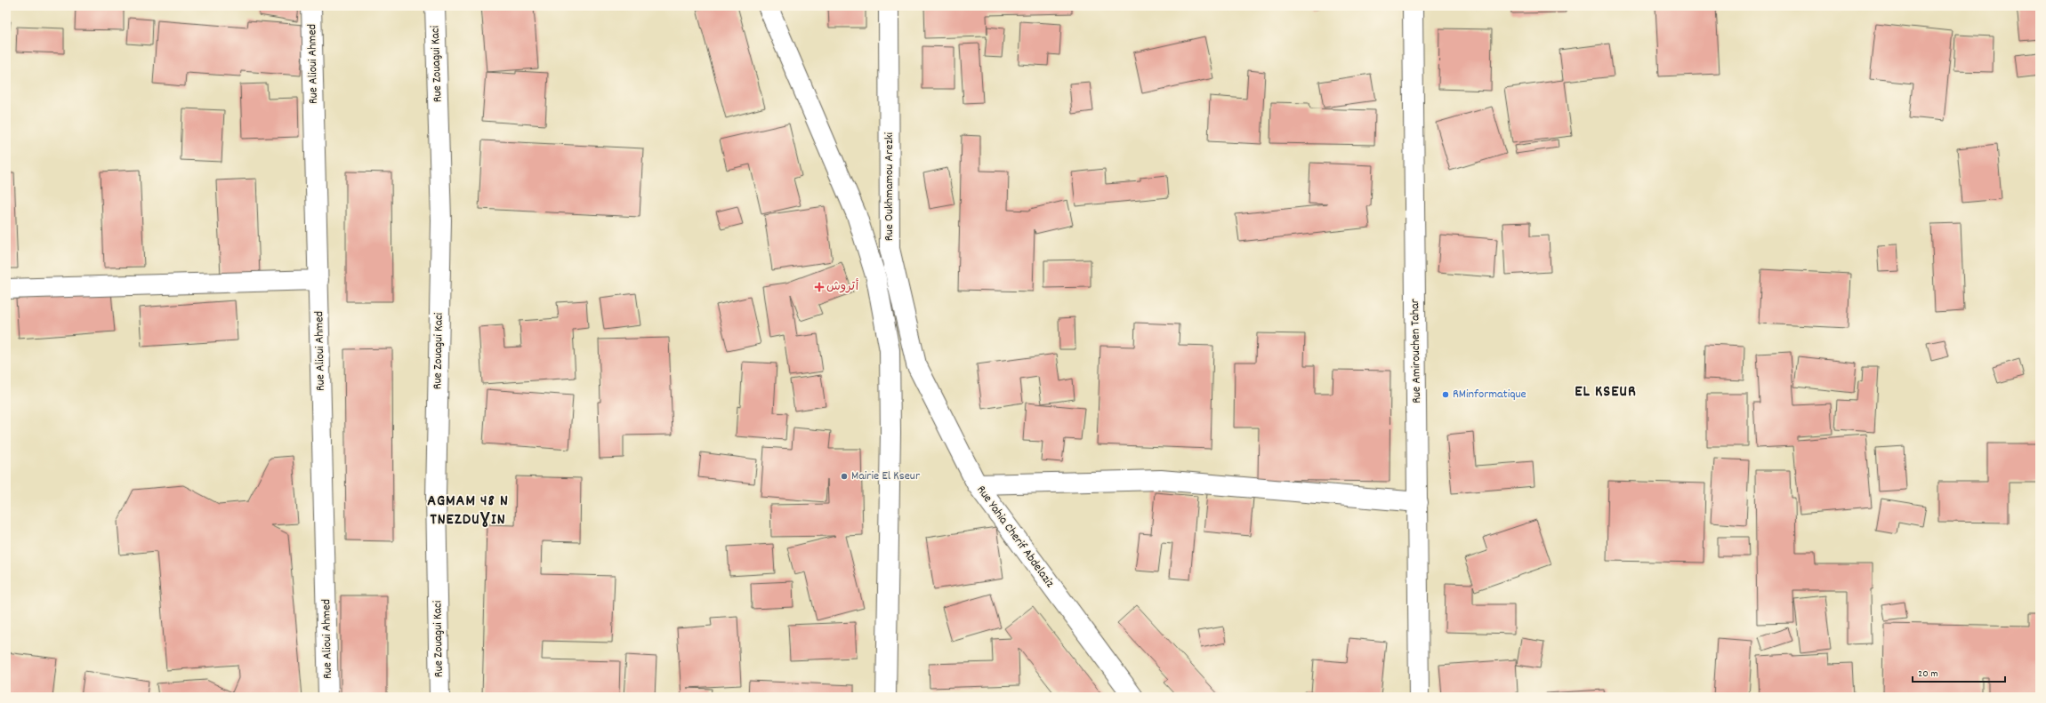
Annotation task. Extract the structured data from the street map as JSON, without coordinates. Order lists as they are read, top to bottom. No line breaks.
{"streets":{"street":["Rue Alioui Ahmed","Rue Zouagui Kaci","Rue Oukhmamou Arezki","Rue Amirouchen Tahar","Rue Yahia Cherif Abdelaziz"]},"crossings":[["Rue Oukhmamou Arezki","Rue Yahia Cherif Abdelaziz"]],"districts":["EL KSEUR","AGMAM 48 N TNEZDUƔIN"],"places":{"health":["أتروش"],"other":["RMinformatique","Mairie El Kseur"]},"scale_bar":"20 m"}
